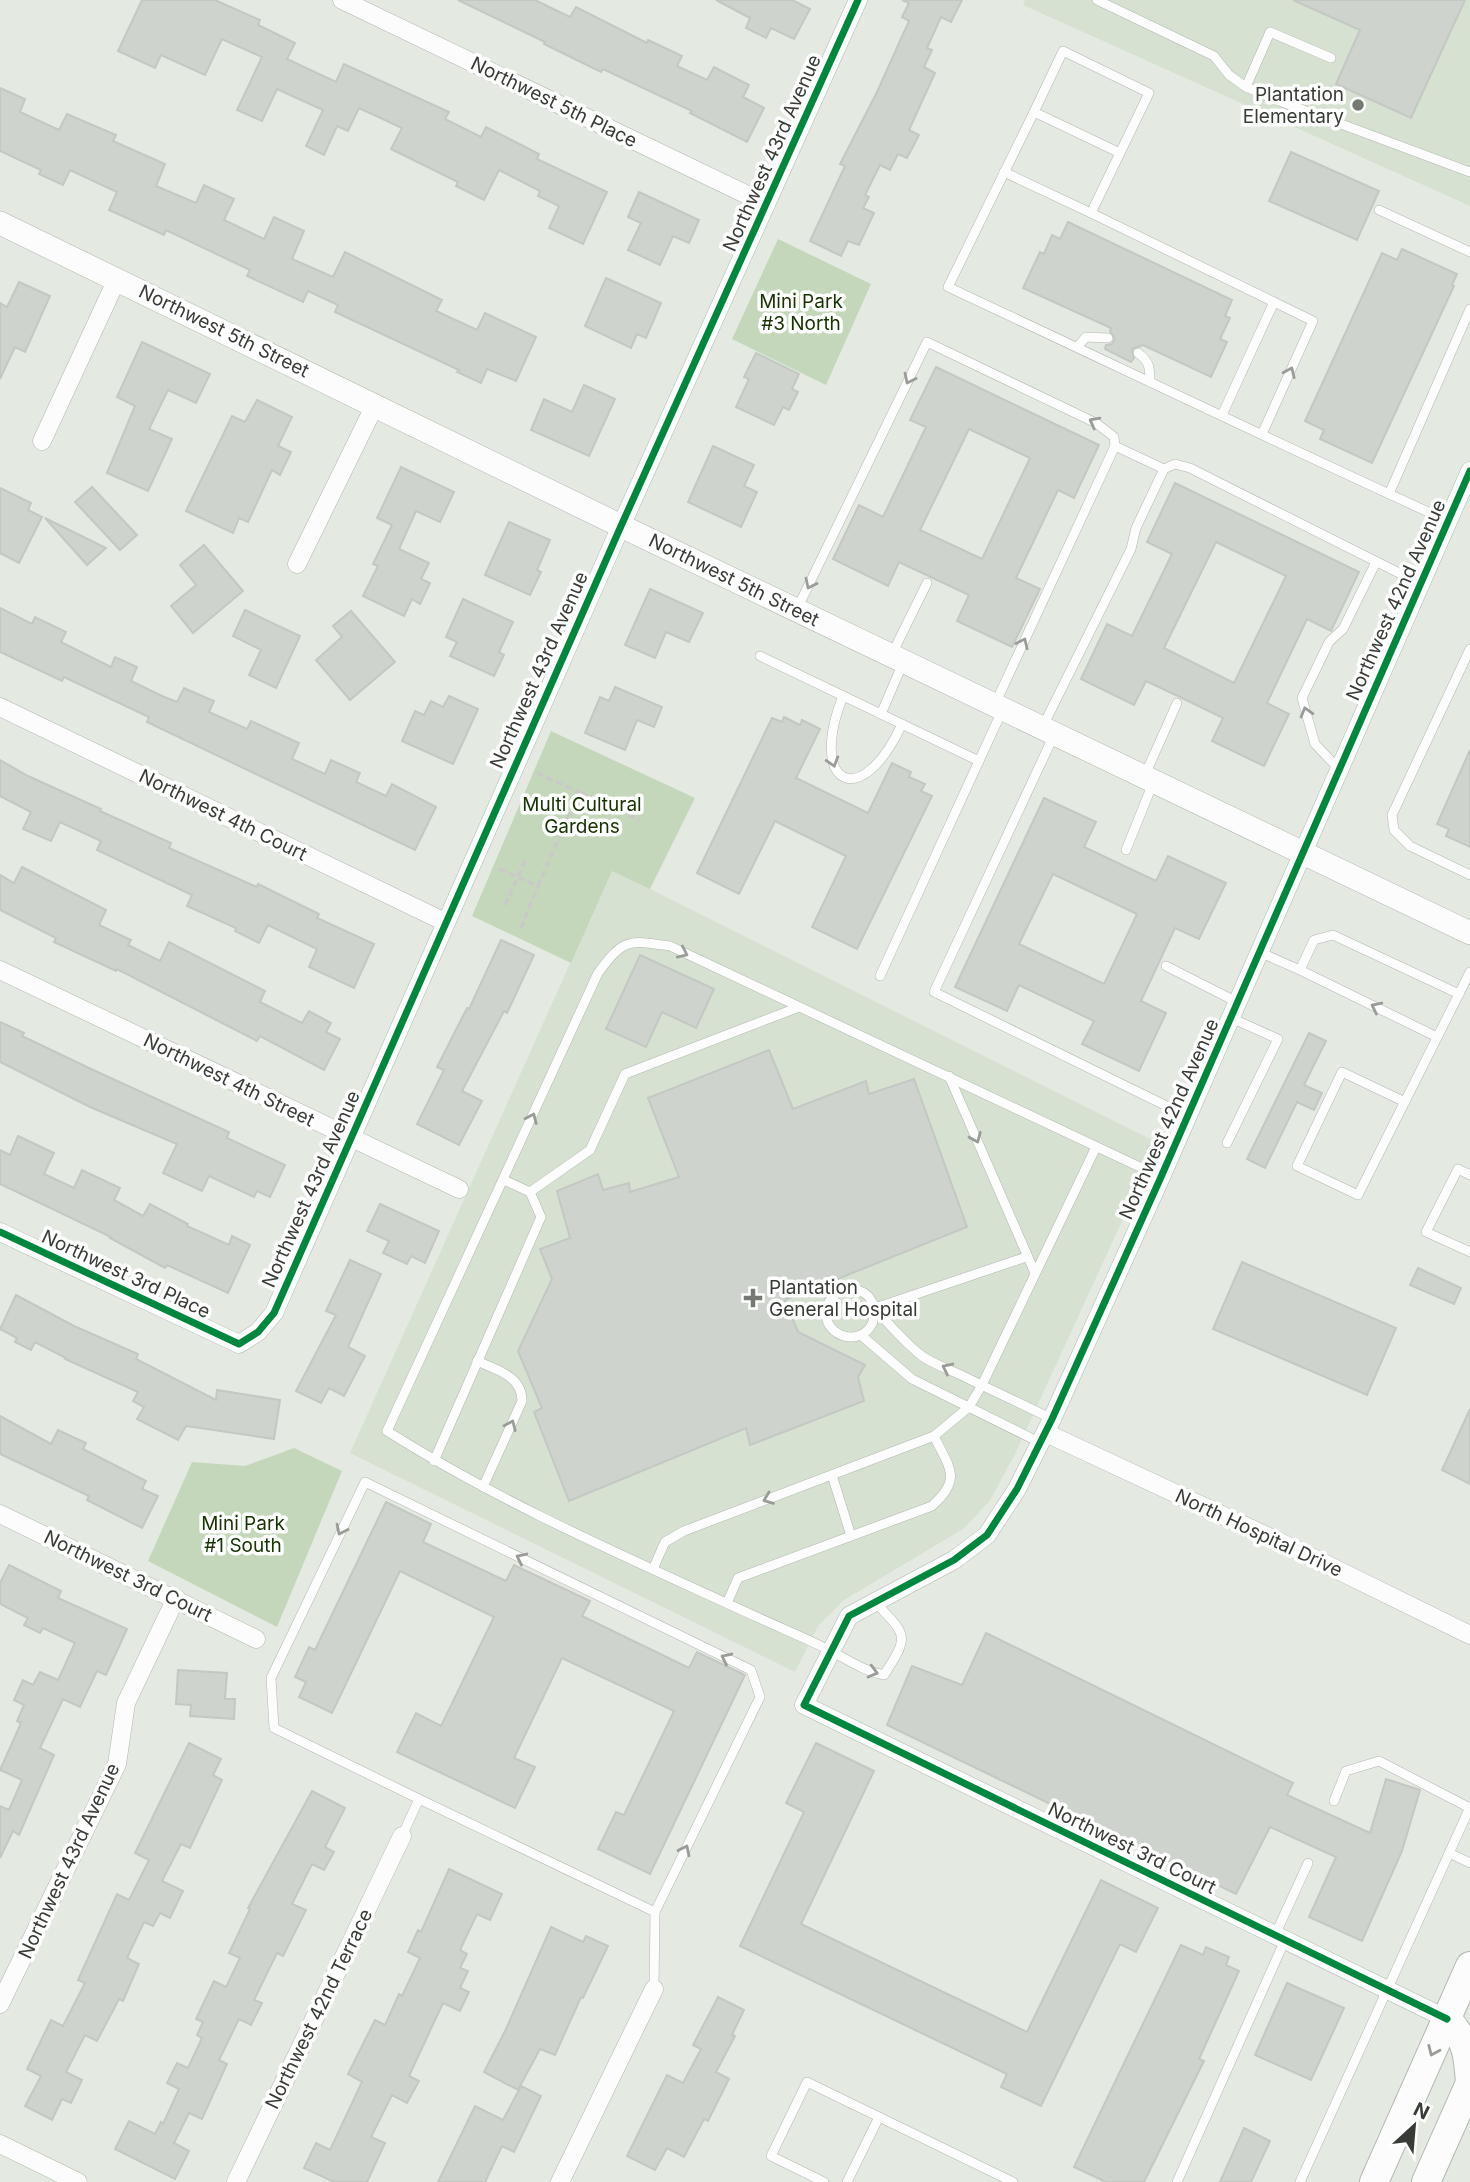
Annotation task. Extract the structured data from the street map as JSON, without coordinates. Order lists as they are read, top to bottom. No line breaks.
{"streets":{"street":["Northwest 5th Place","Northwest 43rd Avenue","Northwest 5th Street","Northwest 42nd Avenue","Northwest 4th Court","Northwest 4th Street","Northwest 3rd Place","North Hospital Drive","Northwest 3rd Court","Northwest 42nd Terrace"]},"crossings":[["Northwest 5th Place","Northwest 43rd Avenue"],["Northwest 43rd Avenue","Northwest 5th Street"],["Northwest 43rd Avenue","Northwest 4th Court"],["Northwest 43rd Avenue","Northwest 4th Street"],["Northwest 43rd Avenue","Northwest 3rd Place"],["Northwest 43rd Avenue","Northwest 3rd Court"],["Northwest 5th Street","Northwest 42nd Avenue"],["Northwest 42nd Avenue","North Hospital Drive"],["Northwest 42nd Avenue","Northwest 3rd Court"]],"parks":["Mini Park #3 North","Multi Cultural Gardens","Mini Park #1 South"],"places":{"other":["Plantation Elementary"],"health":["Plantation General Hospital"]},"north":"top right"}
